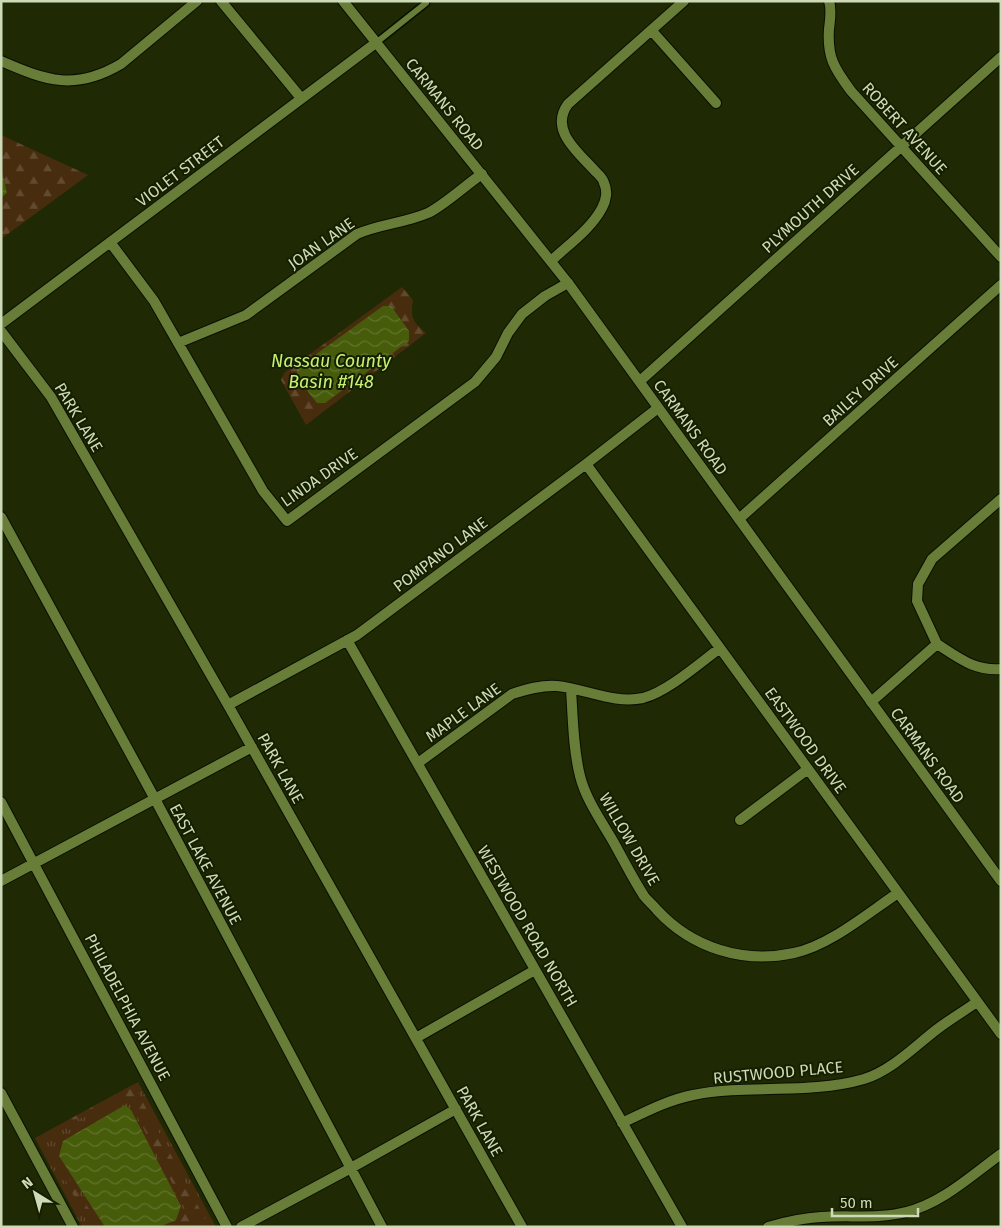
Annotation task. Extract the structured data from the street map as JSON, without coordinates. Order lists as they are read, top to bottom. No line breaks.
{"streets":{"street":["CARMANS ROAD","ROBERT AVENUE","VIOLET STREET","PLYMOUTH DRIVE","JOAN LANE","BAILEY DRIVE","PARK LANE","LINDA DRIVE","POMPANO LANE","MAPLE LANE","EASTWOOD DRIVE","WILLOW DRIVE","EAST LAKE AVENUE","WESTWOOD ROAD NORTH","PHILADELPHIA AVENUE","RUSTWOOD PLACE"]},"crossings":[["CARMANS ROAD","VIOLET STREET"],["CARMANS ROAD","PLYMOUTH DRIVE"],["CARMANS ROAD","JOAN LANE"],["CARMANS ROAD","BAILEY DRIVE"],["CARMANS ROAD","LINDA DRIVE"],["CARMANS ROAD","POMPANO LANE"],["ROBERT AVENUE","PLYMOUTH DRIVE"],["VIOLET STREET","LINDA DRIVE"],["JOAN LANE","LINDA DRIVE"],["PARK LANE","POMPANO LANE"],["POMPANO LANE","EASTWOOD DRIVE"],["POMPANO LANE","WESTWOOD ROAD NORTH"],["MAPLE LANE","EASTWOOD DRIVE"],["MAPLE LANE","WILLOW DRIVE"],["MAPLE LANE","WESTWOOD ROAD NORTH"],["EASTWOOD DRIVE","WILLOW DRIVE"],["EASTWOOD DRIVE","RUSTWOOD PLACE"],["WESTWOOD ROAD NORTH","RUSTWOOD PLACE"]],"water":["Nassau County Basin #148"],"scale_bar":"50 m","north":"top left"}
